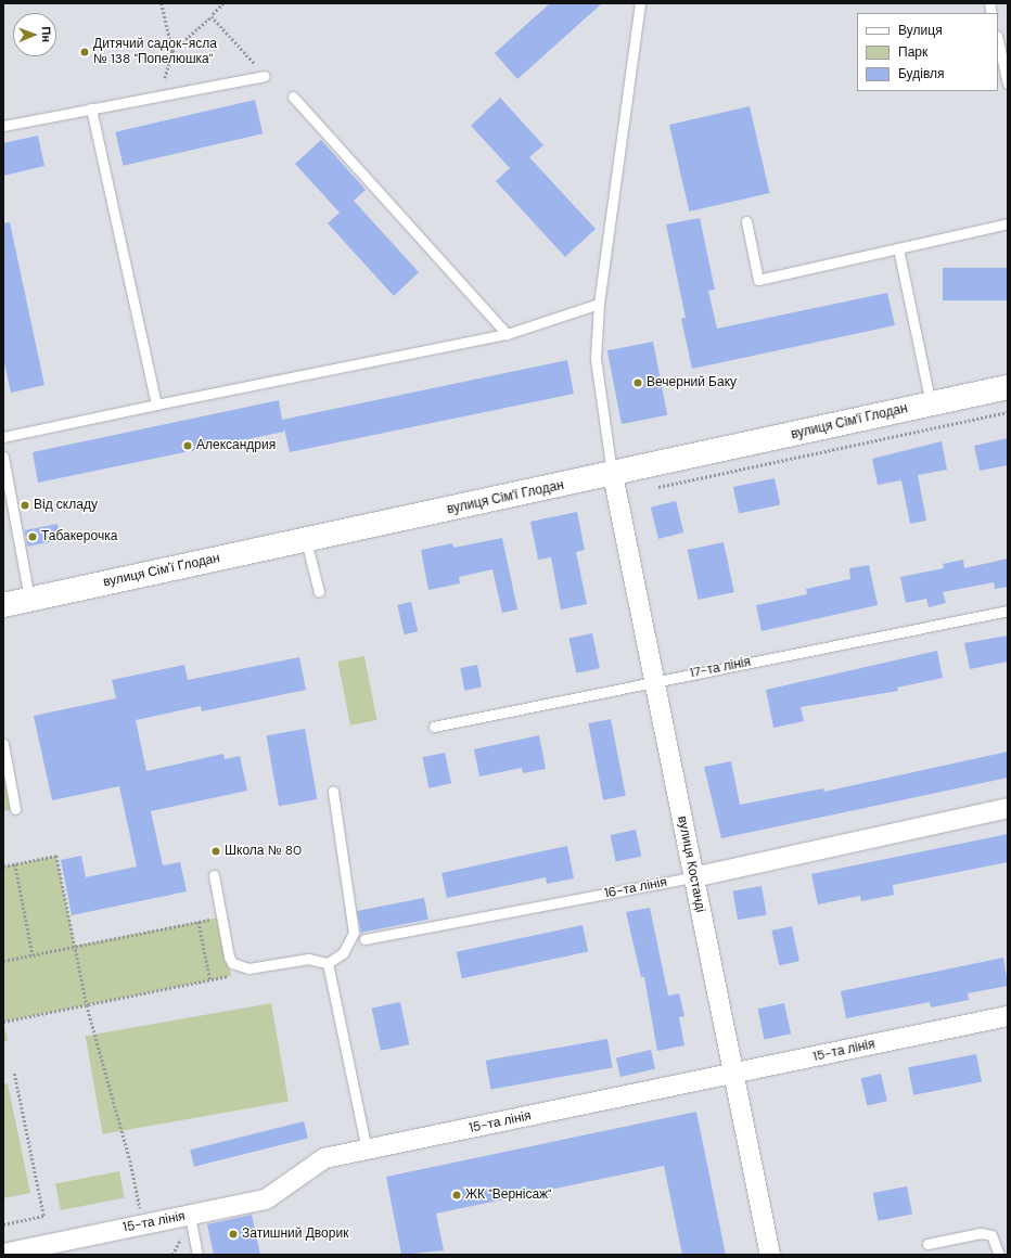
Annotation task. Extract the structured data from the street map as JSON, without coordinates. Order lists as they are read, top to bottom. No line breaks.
{"streets":{"street":["вулиця Сім'ї Глодан","вулиця Костанді","16-та лінія","15-та лінія"],"lane":["17-та лінія"]},"crossings":[["вулиця Сім'ї Глодан","вулиця Костанді"],["17-та лінія","вулиця Костанді"],["вулиця Костанді","16-та лінія"],["вулиця Костанді","15-та лінія"]],"places":["Дитячий садок-ясла № 138 \"Попелюшка\"","Вечерний Баку","Александрия","Від складу","Табакерочка","Школа № 80","ЖК \"Вернісаж\"","Затишний Дворик"],"legend":["Вулиця","Парк","Будівля"],"north":"right"}
